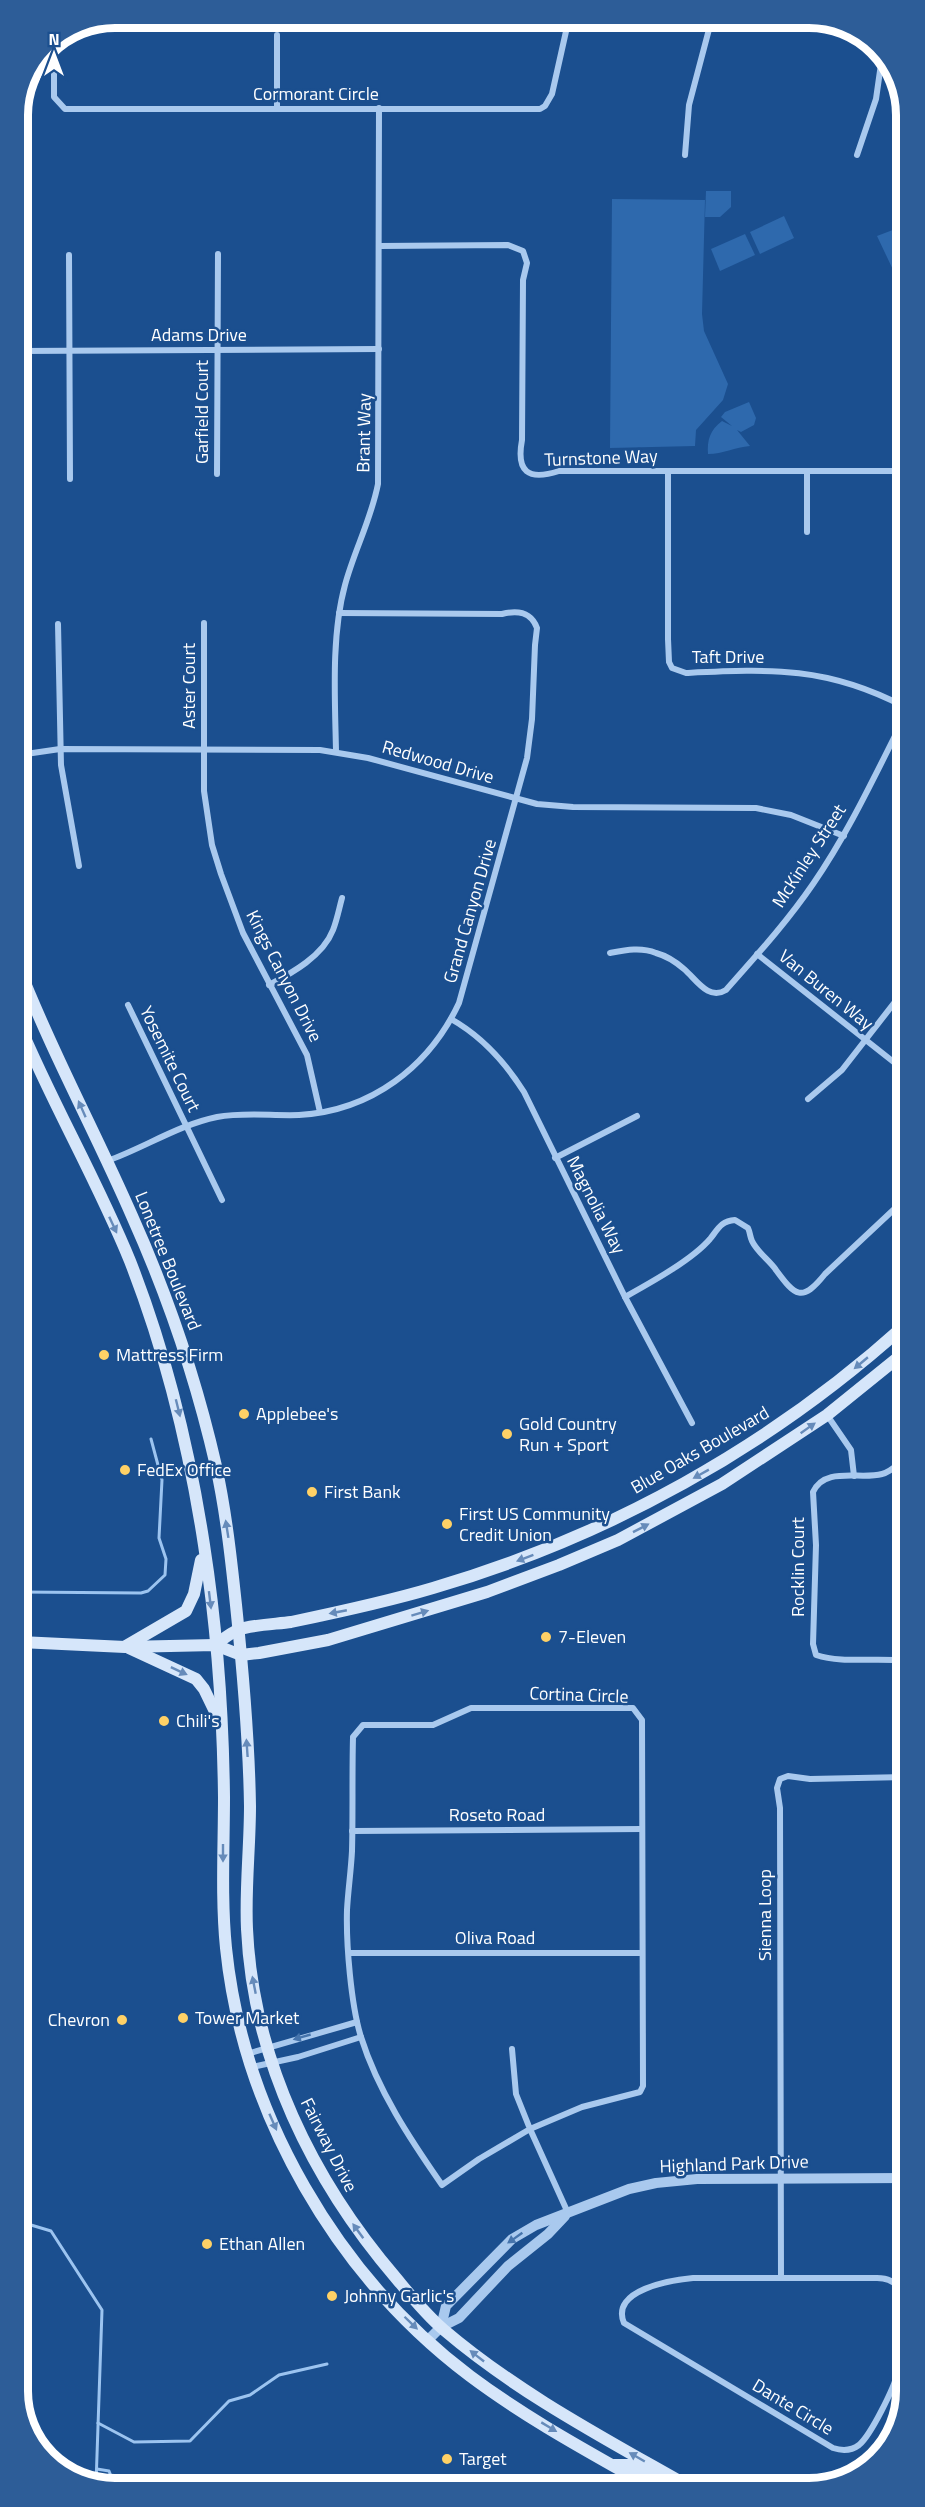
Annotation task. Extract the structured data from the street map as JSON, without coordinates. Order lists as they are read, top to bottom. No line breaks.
{"streets":{"main road":["Lonetree Boulevard","Blue Oaks Boulevard","Fairway Drive"],"street":["Cormorant Circle","Adams Drive","Garfield Court","Brant Way","Turnstone Way","Taft Drive","Aster Court","Redwood Drive","McKinley Street","Grand Canyon Drive","Kings Canyon Drive","Van Buren Way","Yosemite Court","Magnolia Way","Rocklin Court","Cortina Circle","Roseto Road","Sienna Loop","Oliva Road","Highland Park Drive","Dante Circle"]},"crossings":[["Cormorant Circle","Brant Way"],["Adams Drive","Garfield Court"],["Adams Drive","Brant Way"],["Brant Way","Turnstone Way"],["Brant Way","Redwood Drive"],["Brant Way","Grand Canyon Drive"],["Turnstone Way","Taft Drive"],["Aster Court","Redwood Drive"],["Aster Court","Kings Canyon Drive"],["Redwood Drive","McKinley Street"],["Redwood Drive","Grand Canyon Drive"],["Redwood Drive","Kings Canyon Drive"],["McKinley Street","Van Buren Way"],["Grand Canyon Drive","Kings Canyon Drive"],["Grand Canyon Drive","Yosemite Court"],["Grand Canyon Drive","Magnolia Way"],["Grand Canyon Drive","Lonetree Boulevard"],["Lonetree Boulevard","Blue Oaks Boulevard"],["Lonetree Boulevard","Fairway Drive"],["Blue Oaks Boulevard","Fairway Drive"],["Cortina Circle","Roseto Road"],["Cortina Circle","Oliva Road"],["Sienna Loop","Highland Park Drive"],["Fairway Drive","Highland Park Drive"]],"places":["Mattress Firm","Applebee's","Gold Country Run + Sport","FedEx Office","First Bank","First US Community Credit Union","7-Eleven","Chili's","Tower Market","Chevron","Ethan Allen","Johnny Garlic's","Target"],"north":"top"}
